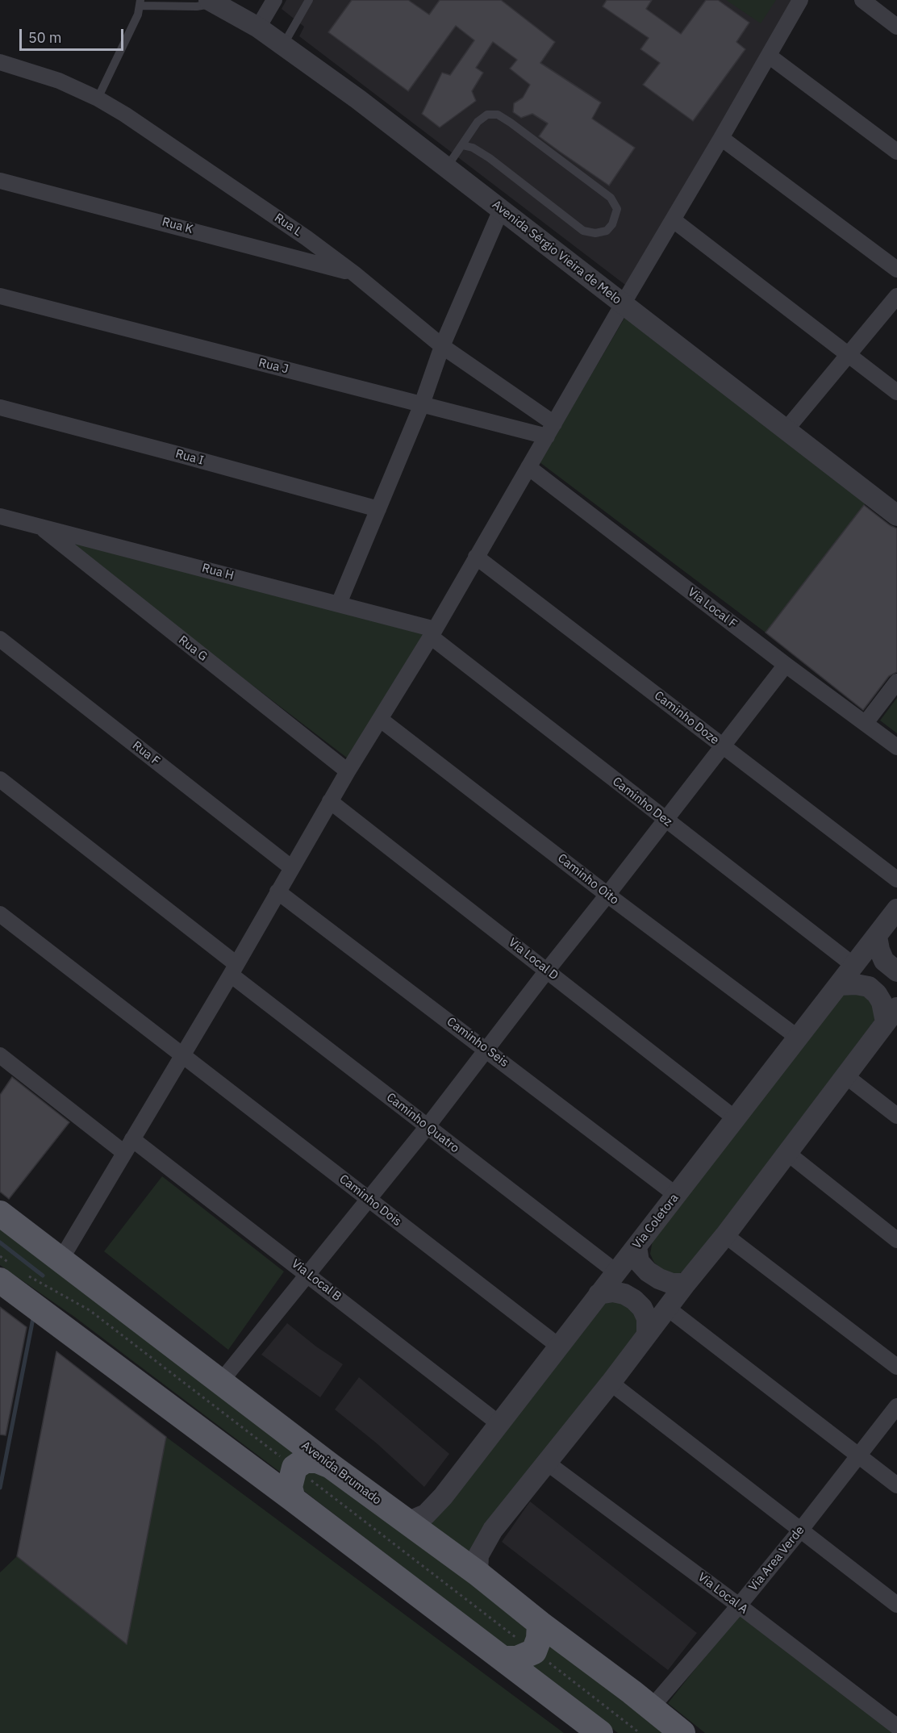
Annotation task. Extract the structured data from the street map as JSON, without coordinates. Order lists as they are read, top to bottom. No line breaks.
{"streets":{"main road":["Avenida Brumado"],"street":["Rua L","Rua K","Avenida Sérgio Vieira de Melo","Rua J","Rua I","Rua H","Via Local F","Rua G","Caminho Doze","Rua F","Caminho Dez","Caminho Oito","Via Local D","Caminho Seis","Caminho Quatro","Caminho Dois","Via Coletora","Via Local B","Via Area Verde","Via Local A"]},"crossings":[["Rua L","Rua K"],["Rua L","Rua J"],["Rua H","Rua G"],["Rua H","Caminho Dez"],["Caminho Dez","Via Coletora"],["Caminho Oito","Via Coletora"],["Via Local D","Via Coletora"],["Caminho Seis","Via Coletora"],["Caminho Quatro","Via Coletora"],["Caminho Dois","Via Coletora"],["Via Coletora","Via Local B"],["Via Coletora","Avenida Brumado"],["Avenida Brumado","Via Area Verde"],["Via Area Verde","Via Local A"]],"scale_bar":"50 m"}
